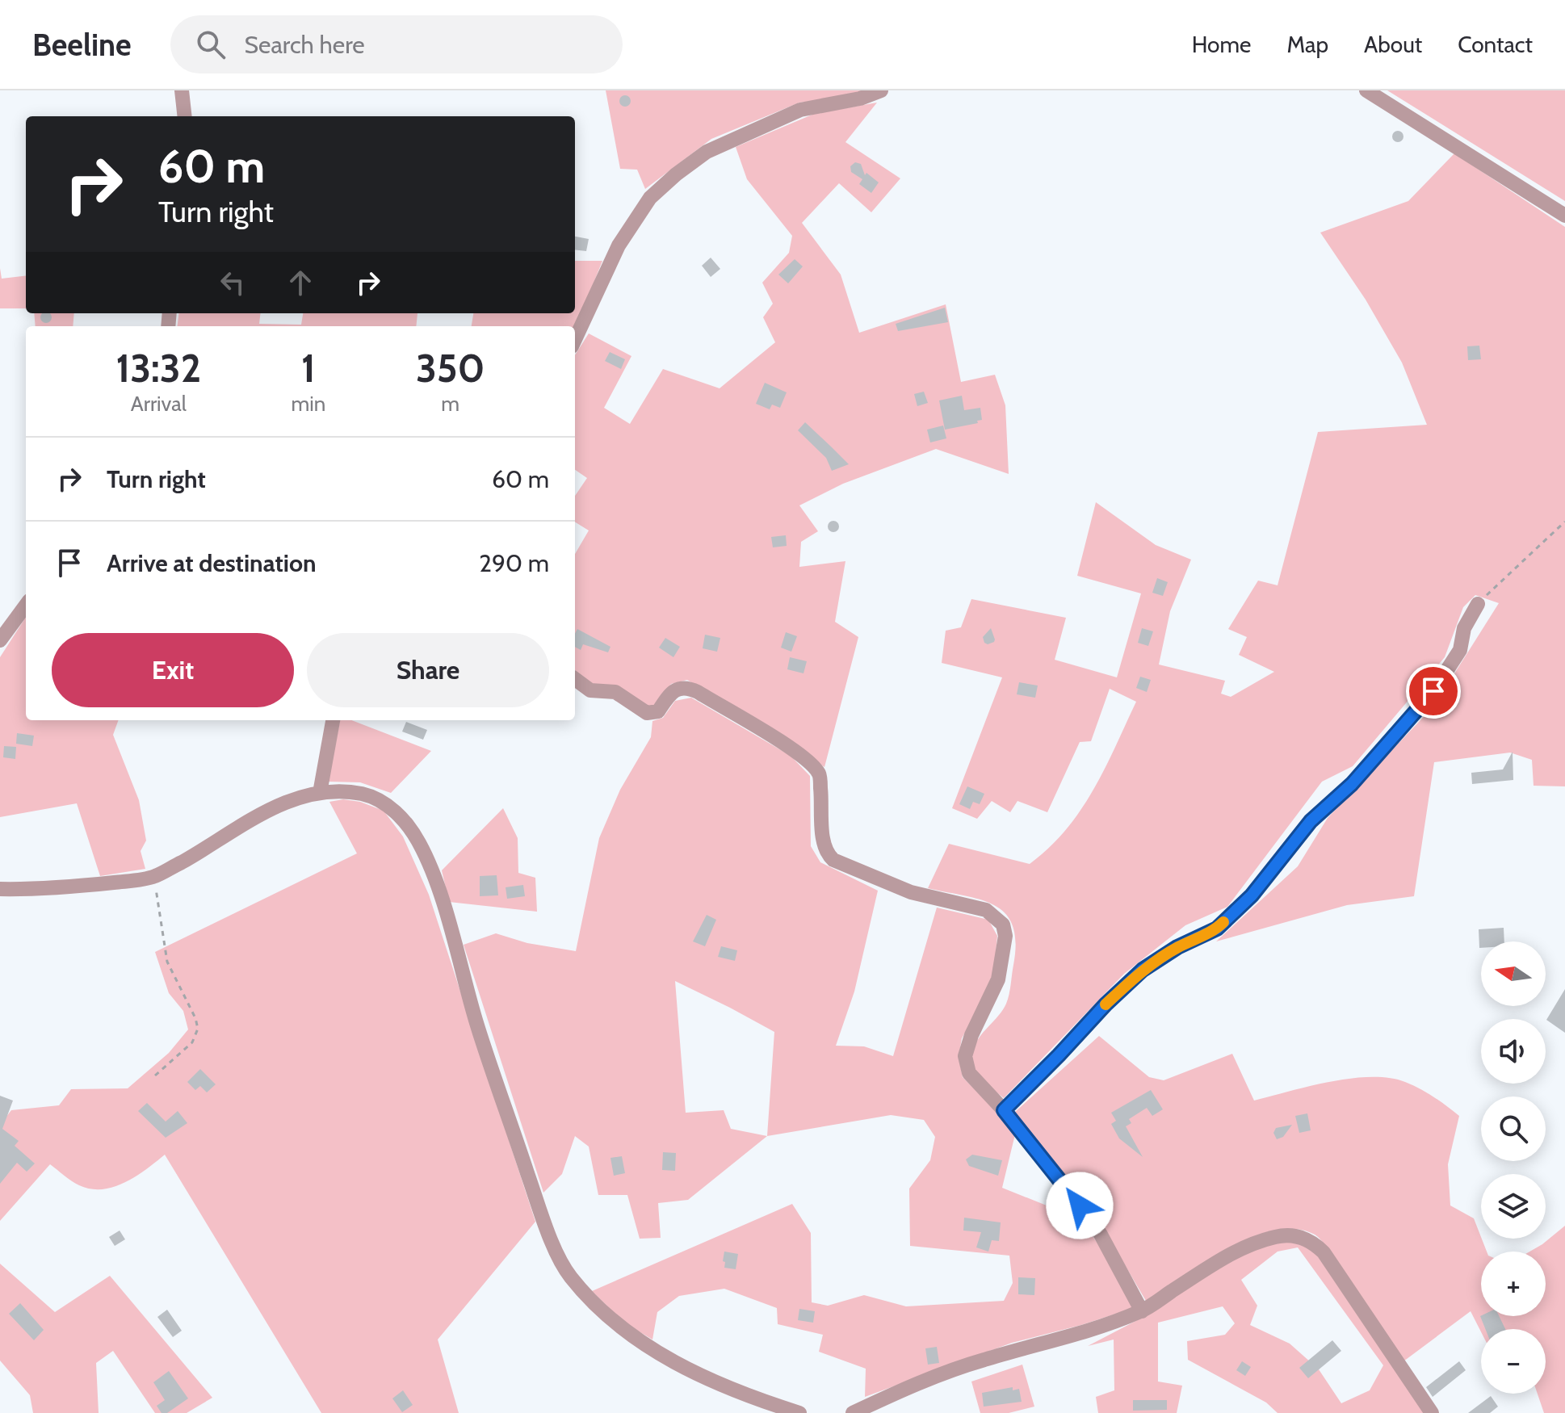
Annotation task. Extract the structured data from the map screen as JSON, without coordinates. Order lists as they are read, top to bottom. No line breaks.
{"north":"left","page":{"header":"Beeline","search":"Search here","nav":["Home","Map","About","Contact"],"turn":["60 m","Turn right"],"eta":["13:32","Arrival","1","min","350","m"],"list":[{"name":"Turn right","value":"60 m"},{"name":"Arrive at destination","value":"290 m"}],"buttons":["Exit","Share"],"map_buttons":["+","−"]}}
